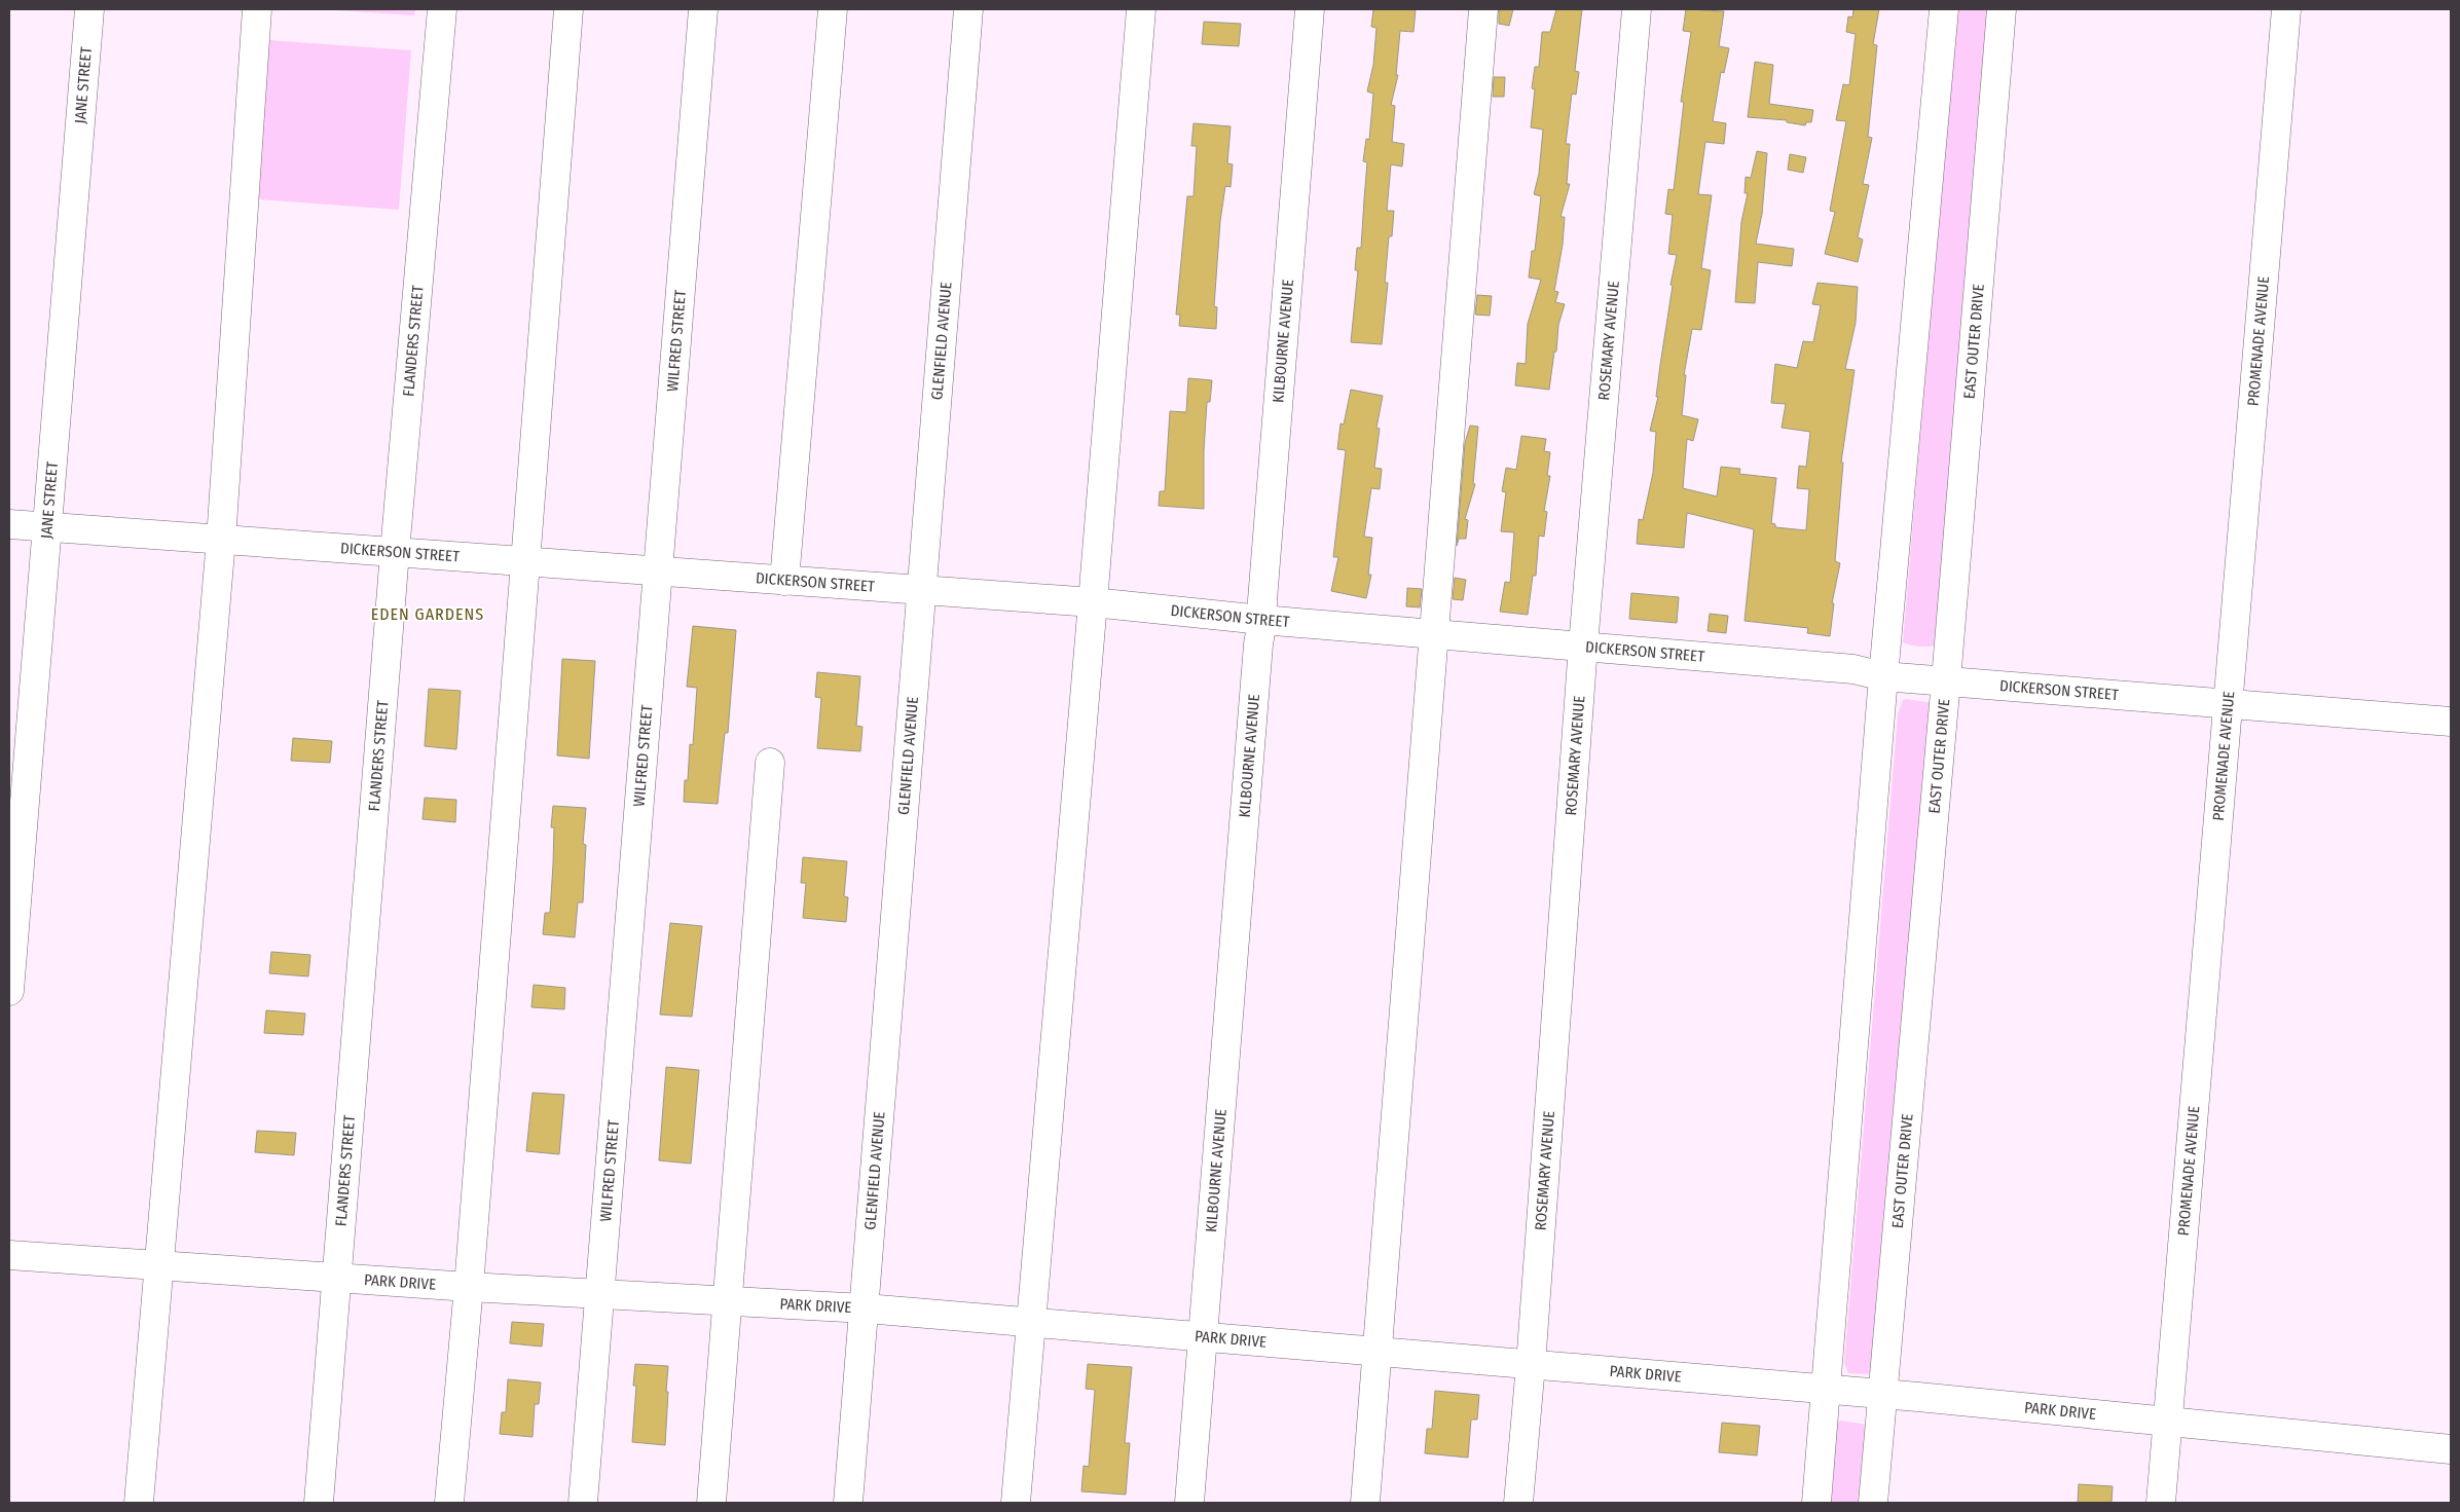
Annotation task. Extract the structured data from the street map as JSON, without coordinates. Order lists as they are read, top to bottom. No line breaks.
{"streets":{"street":["JANE STREET","FLANDERS STREET","WILFRED STREET","GLENFIELD AVENUE","KILBOURNE AVENUE","ROSEMARY AVENUE","EAST OUTER DRIVE","PROMENADE AVENUE","DICKERSON STREET","PARK DRIVE"]},"crossings":[["JANE STREET","DICKERSON STREET"],["FLANDERS STREET","DICKERSON STREET"],["FLANDERS STREET","PARK DRIVE"],["WILFRED STREET","DICKERSON STREET"],["WILFRED STREET","PARK DRIVE"],["GLENFIELD AVENUE","DICKERSON STREET"],["GLENFIELD AVENUE","PARK DRIVE"],["KILBOURNE AVENUE","DICKERSON STREET"],["KILBOURNE AVENUE","PARK DRIVE"],["ROSEMARY AVENUE","DICKERSON STREET"],["ROSEMARY AVENUE","PARK DRIVE"],["EAST OUTER DRIVE","DICKERSON STREET"],["EAST OUTER DRIVE","PARK DRIVE"],["PROMENADE AVENUE","DICKERSON STREET"],["PROMENADE AVENUE","PARK DRIVE"]],"districts":["EDEN GARDENS"]}
